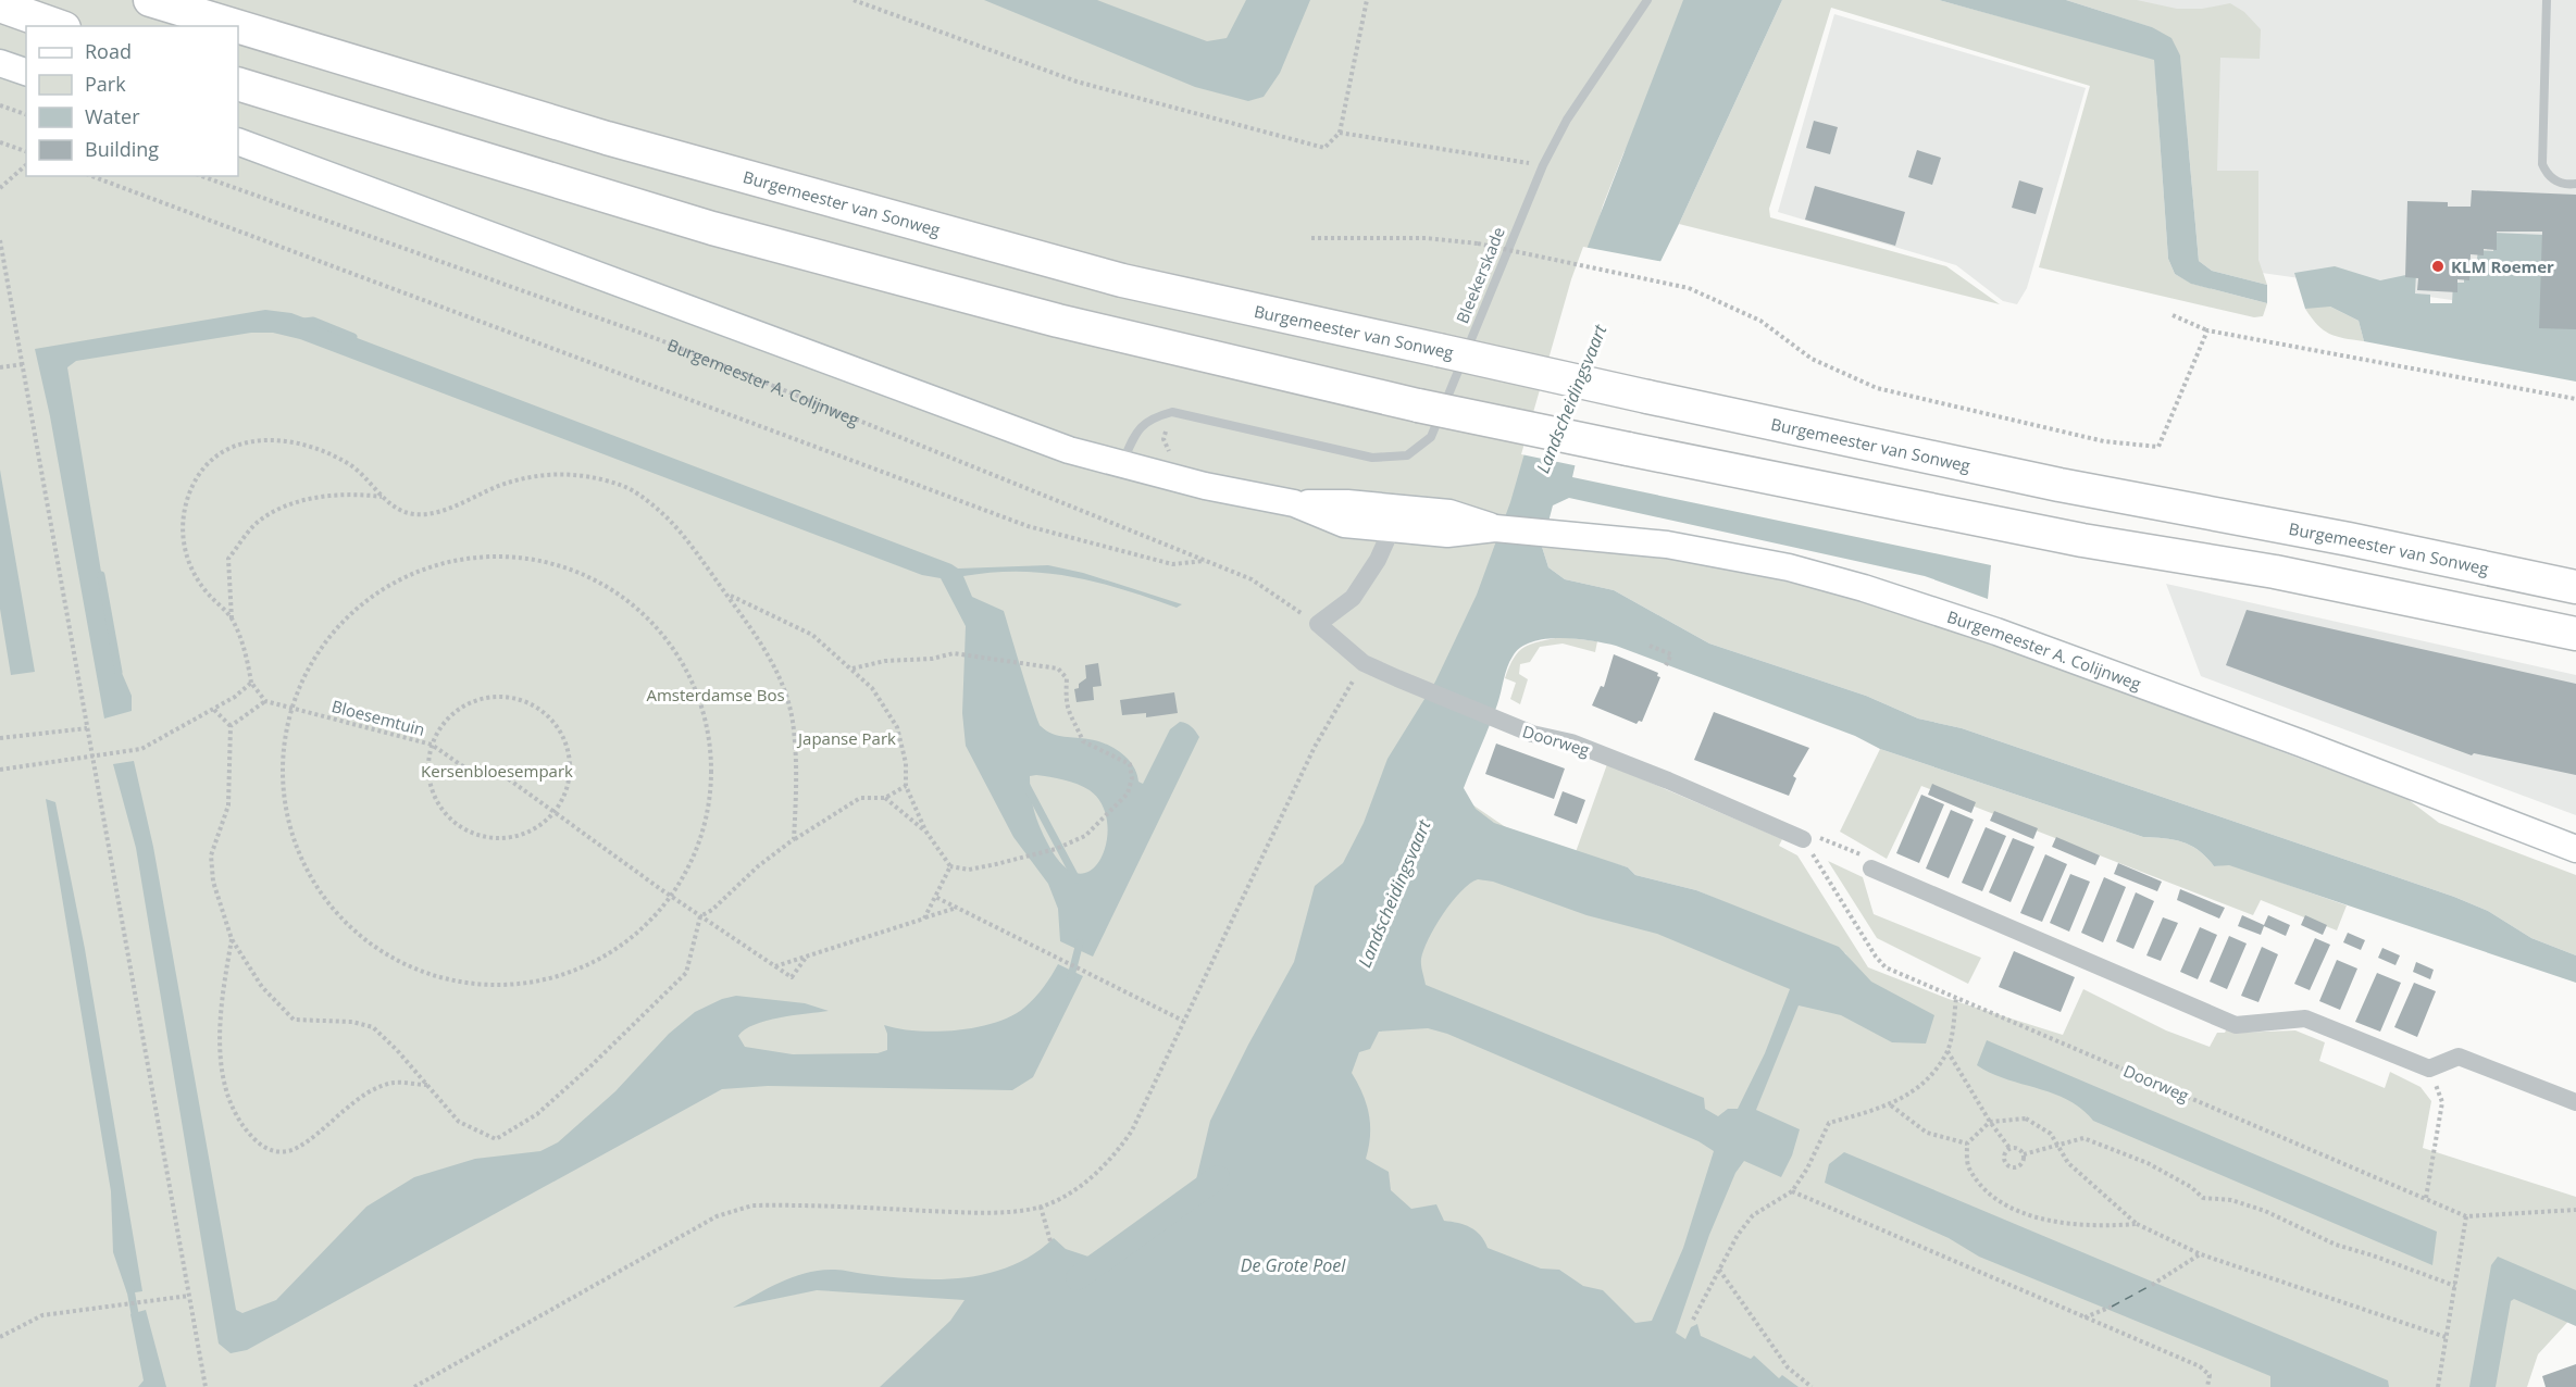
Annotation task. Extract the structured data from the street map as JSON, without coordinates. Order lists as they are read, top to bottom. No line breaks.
{"streets":{"highway":["Burgemeester van Sonweg"],"street":["Burgemeester A. Colijnweg","Doorweg"],"lane":["Bleekerskade"],"path":["Bloesemtuin"]},"crossings":[["Bleekerskade","Burgemeester A. Colijnweg"],["Burgemeester A. Colijnweg","Doorweg"]],"water":["Landscheidingsvaart","De Grote Poel"],"parks":["Amsterdamse Bos","Japanse Park","Kersenbloesempark"],"places":["KLM Roemer"],"legend":["Road","Park","Water","Building"]}
